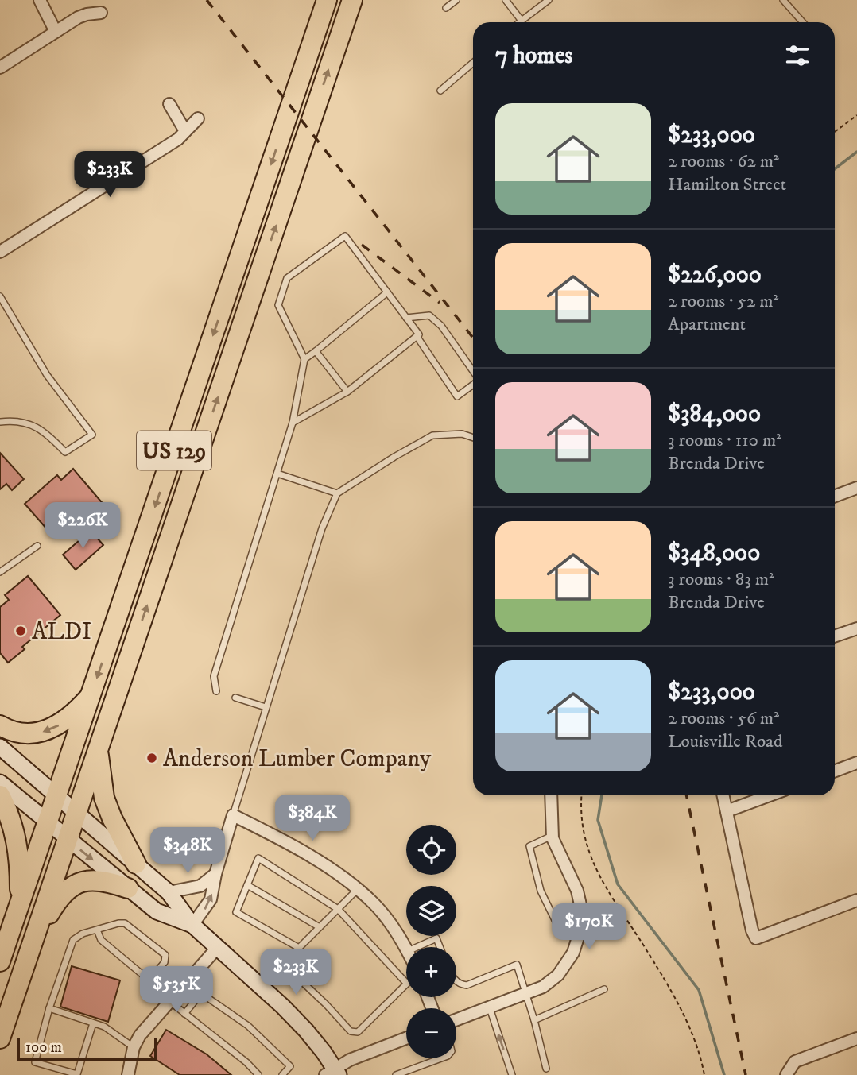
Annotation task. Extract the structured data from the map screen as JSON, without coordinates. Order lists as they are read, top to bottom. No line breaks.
{"streets":{"highway":["US 129"]},"places":["ALDI","Anderson Lumber Company"],"scale_bar":"100 m","page":{"heading":"7 homes","list":[{"name":"$233,000","note":"2 rooms · 62 m² · Hamilton Street"},{"name":"$226,000","note":"2 rooms · 52 m² · Apartment"},{"name":"$384,000","note":"3 rooms · 110 m² · Brenda Drive"},{"name":"$348,000","note":"3 rooms · 83 m² · Brenda Drive"},{"name":"$233,000","note":"2 rooms · 56 m² · Louisville Road"}],"price":["$233K","$226K","$384K","$348K","$170K","$233K","$535K"],"map_buttons":["+","−"],"scale":"100 m"}}
